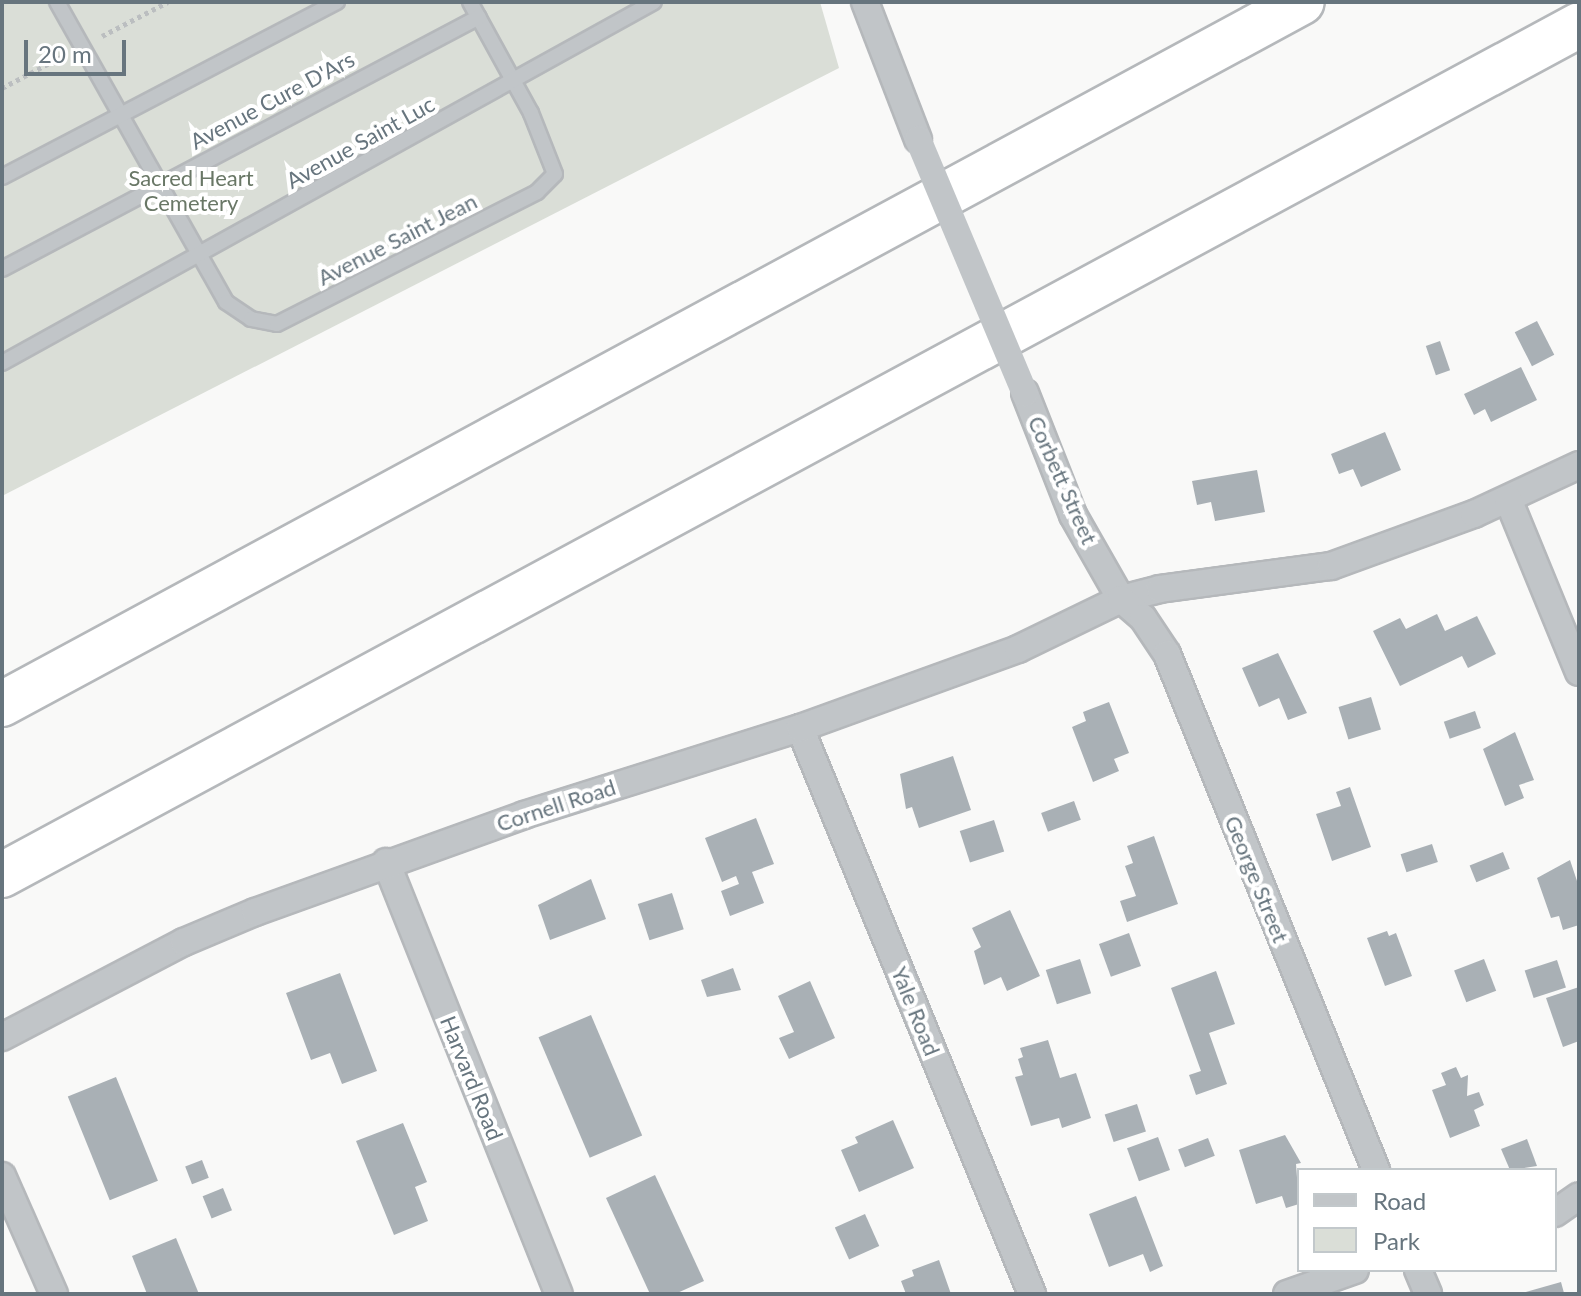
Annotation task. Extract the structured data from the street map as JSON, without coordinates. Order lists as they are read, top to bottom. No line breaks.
{"streets":{"street":["Corbett Street","Cornell Road","George Street","Yale Road","Harvard Road"],"lane":["Avenue Cure D'Ars","Avenue Saint Luc","Avenue Saint Jean"]},"crossings":[["Avenue Saint Luc","Avenue Saint Jean"],["Corbett Street","Cornell Road"],["Corbett Street","George Street"],["Cornell Road","George Street"],["Cornell Road","Yale Road"],["Cornell Road","Harvard Road"]],"parks":["Sacred Heart Cemetery"],"legend":["Road","Park"],"scale_bar":"20 m"}
